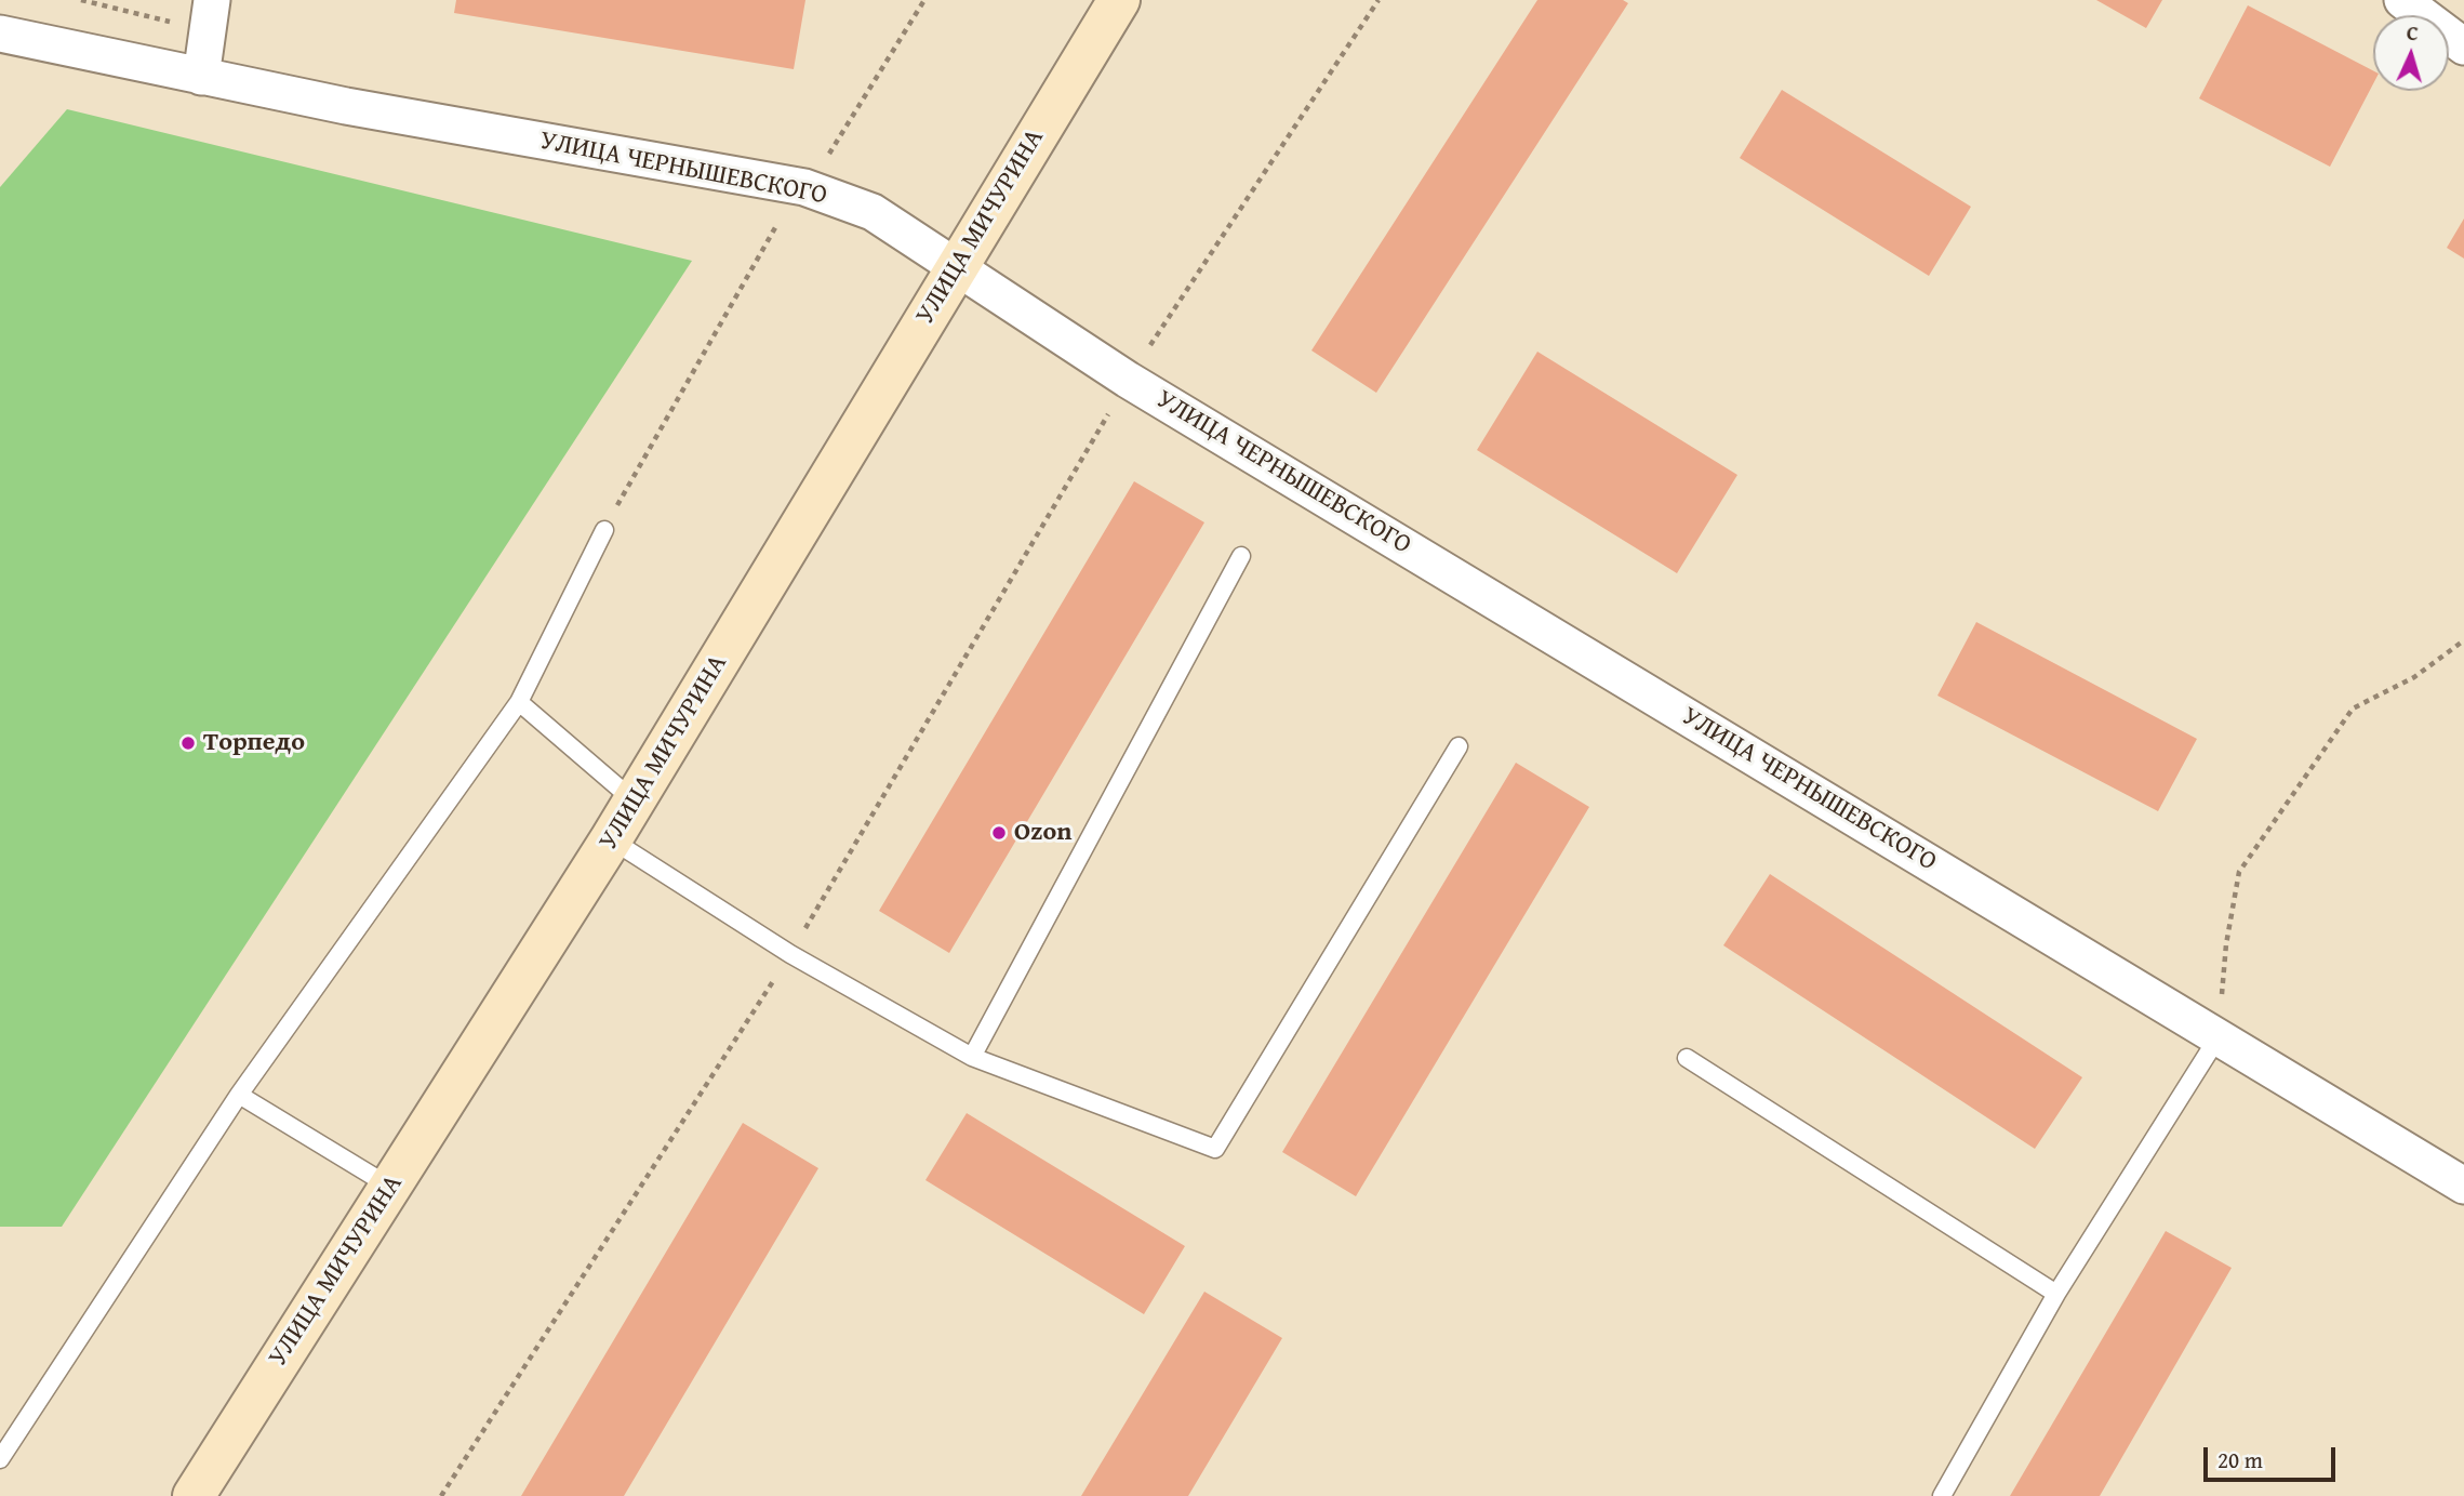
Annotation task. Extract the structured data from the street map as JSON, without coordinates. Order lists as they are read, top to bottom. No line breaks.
{"streets":{"main road":["УЛИЦА МИЧУРИНА"],"street":["УЛИЦА ЧЕРНЫШЕВСКОГО"]},"crossings":[["УЛИЦА ЧЕРНЫШЕВСКОГО","УЛИЦА МИЧУРИНА"]],"places":["Торпедо","Ozon"],"scale_bar":"20 m","north":"top"}
